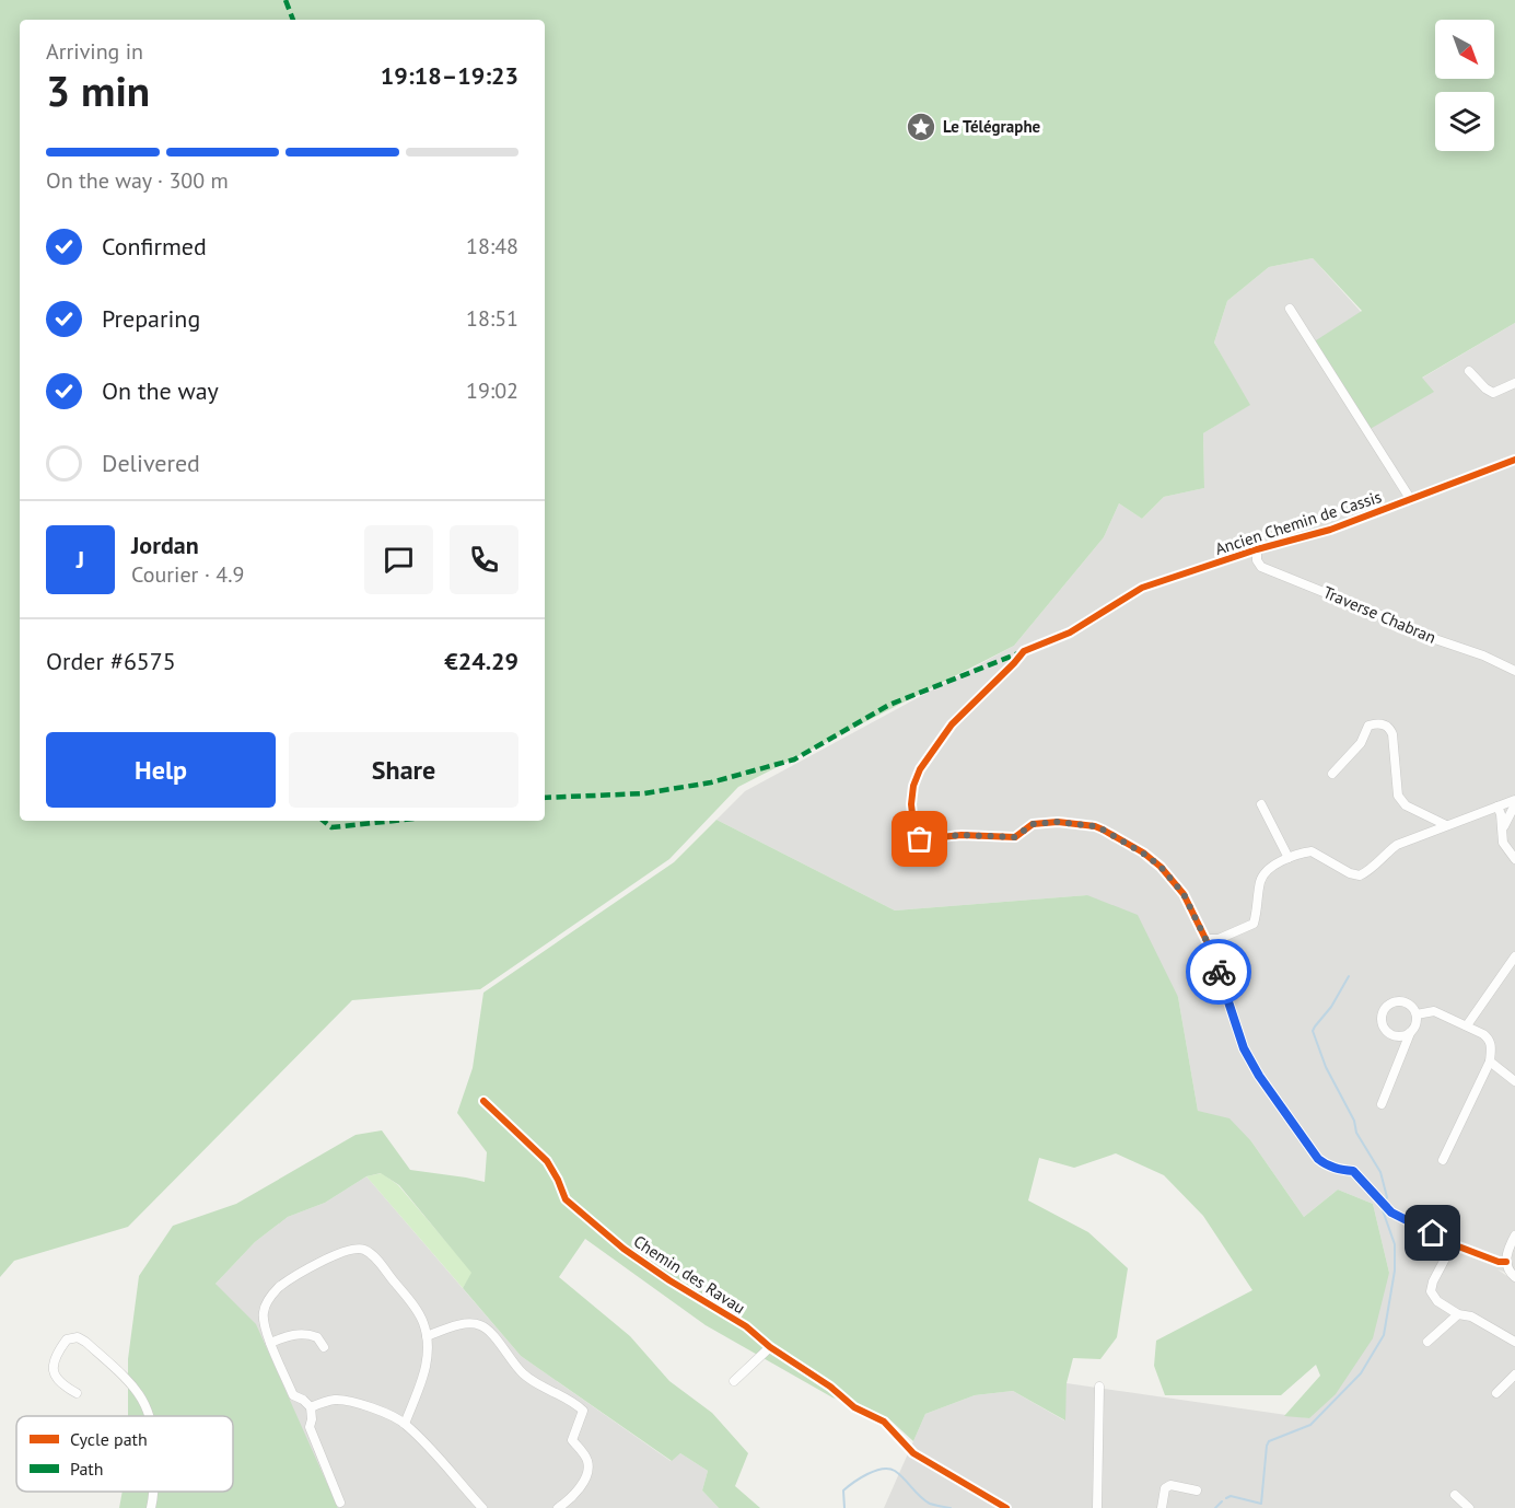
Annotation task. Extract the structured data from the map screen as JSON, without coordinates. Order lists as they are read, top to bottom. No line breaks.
{"streets":{"street":["Ancien Chemin de Cassis","Traverse Chabran","Chemin des Ravau"]},"crossings":[["Ancien Chemin de Cassis","Traverse Chabran"]],"places":{"place":["Le Télégraphe"]},"legend":["Cycle path","Path"],"north":"bottom right","page":{"heading":["3 min","Arriving in","19:18–19:23"],"panel":["Jordan","Courier · 4.9","Order #6575","€24.29"],"bar":"On the way · 300 m","list":[["Confirmed","18:48"],["Preparing","18:51"],["On the way","19:02"],"Delivered"],"round":"J","buttons":["Help","Share"]}}
